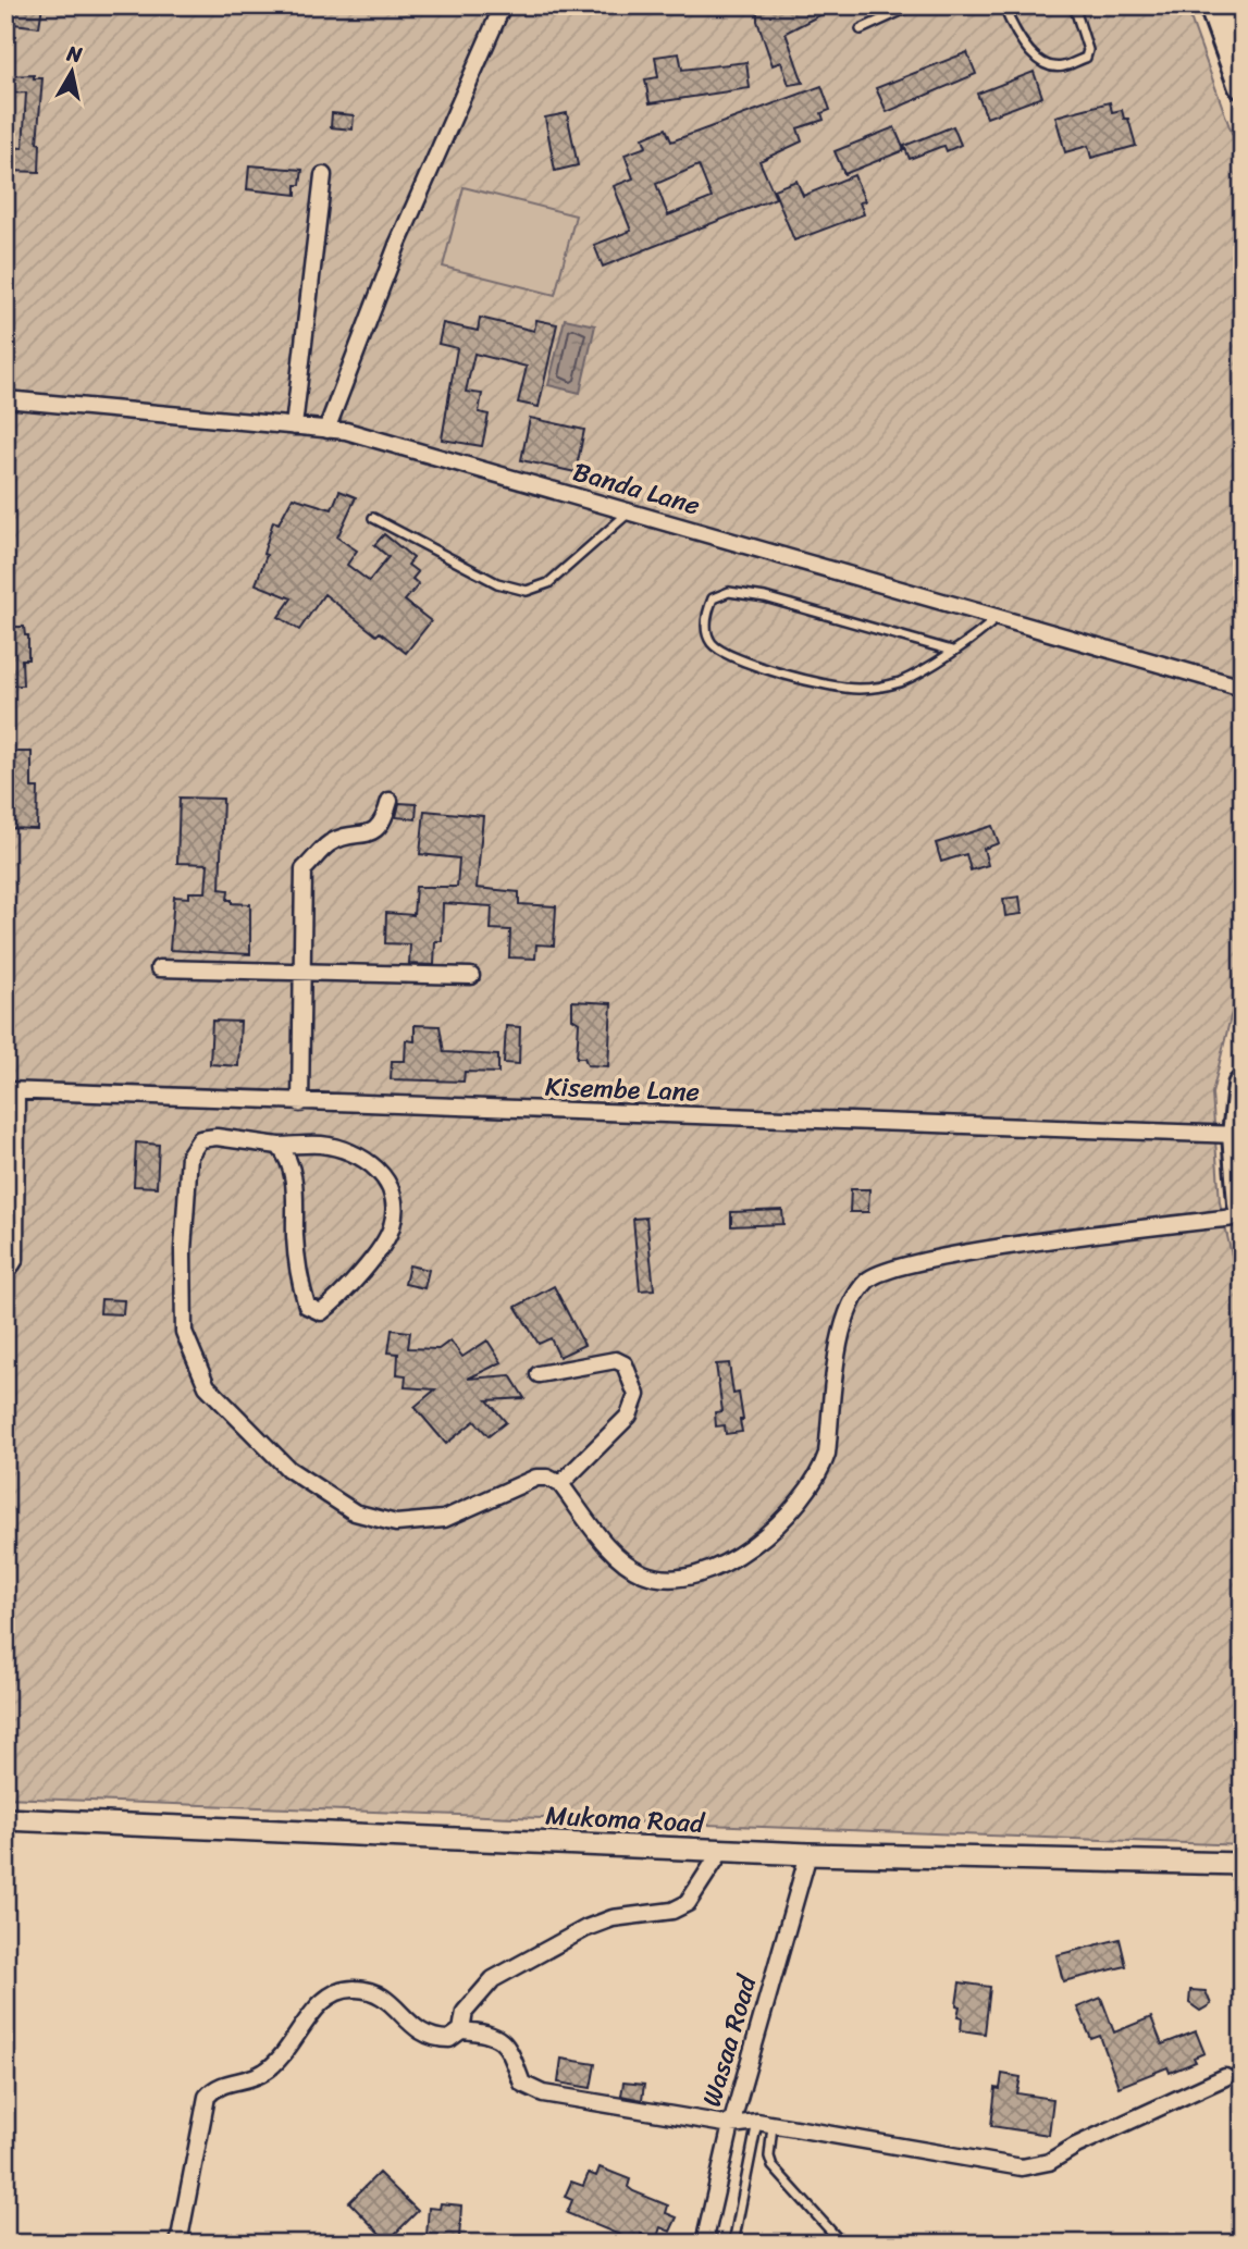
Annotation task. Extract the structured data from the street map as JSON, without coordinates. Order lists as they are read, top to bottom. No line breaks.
{"streets":{"street":["Banda Lane","Kisembe Lane","Mukoma Road","Wasaa Road"]},"crossings":[["Mukoma Road","Wasaa Road"]],"north":"top"}
